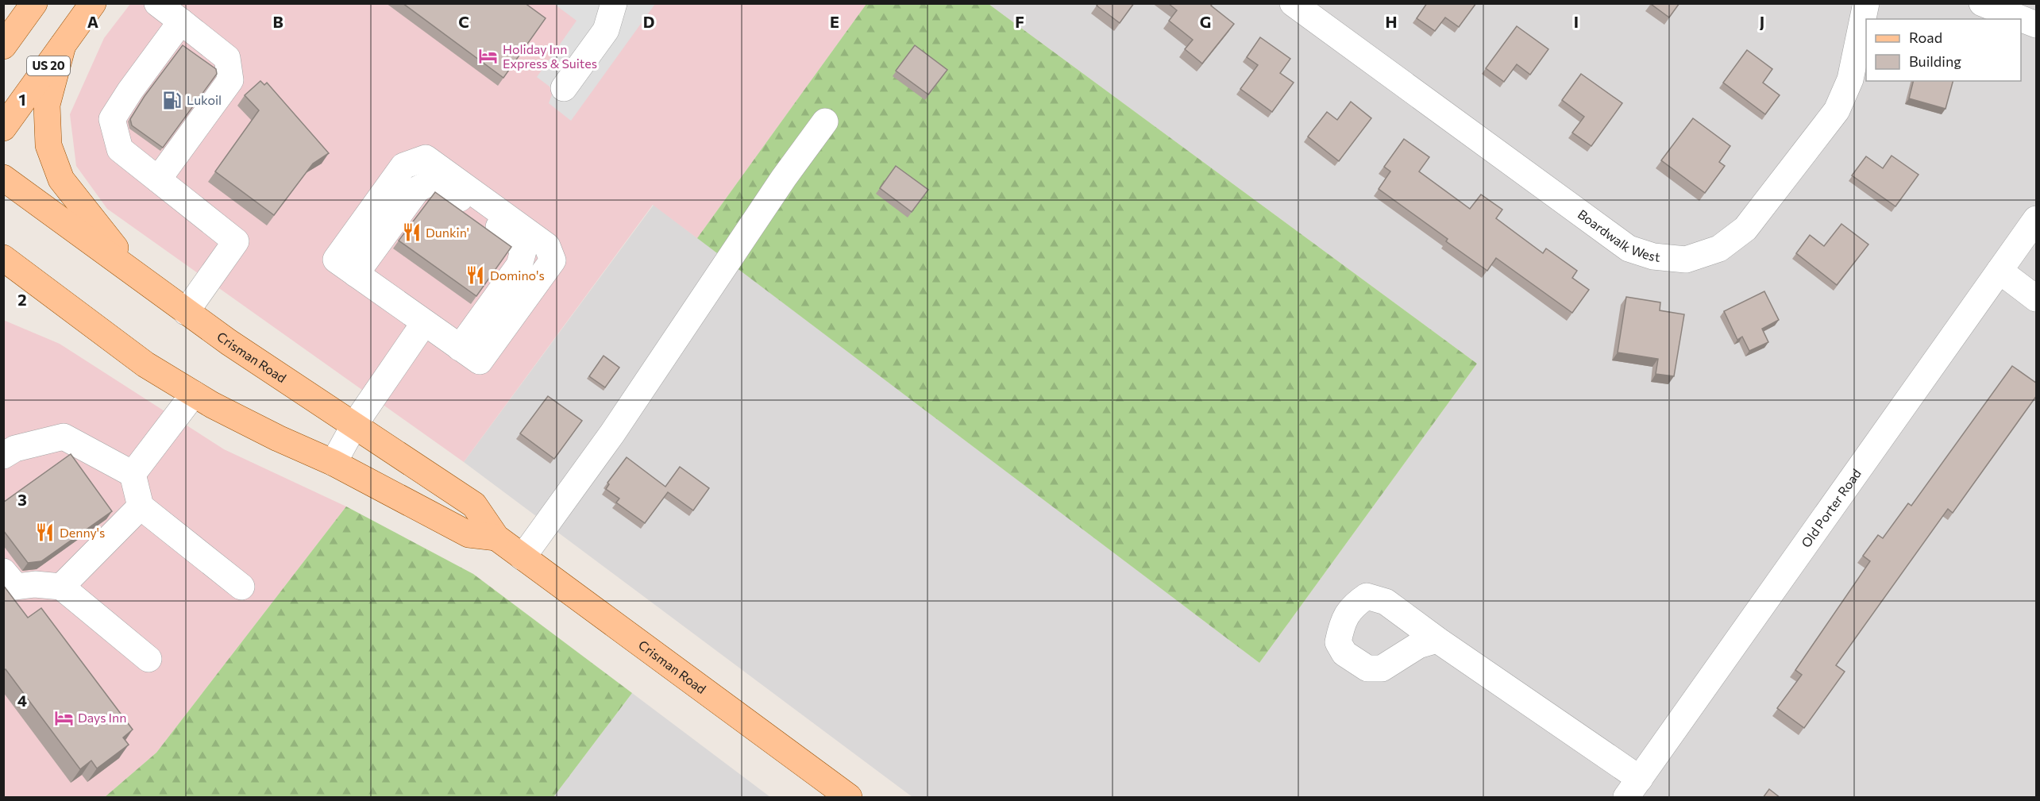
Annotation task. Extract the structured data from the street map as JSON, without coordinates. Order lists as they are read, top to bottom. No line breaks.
{"streets":{"main road":["US 20","Crisman Road"],"street":["Boardwalk West","Old Porter Road"]},"places":{"hotel":["Holiday Inn Express & Suites","Days Inn"],"fuel station":["Lukoil"],"restaurant":["Dunkin'","Domino's","Denny's"]},"legend":["Road","Building"],"grid":{"columns":["A","B","C","D","E","F","G","H","I","J"],"rows":["1","2","3","4"]}}
